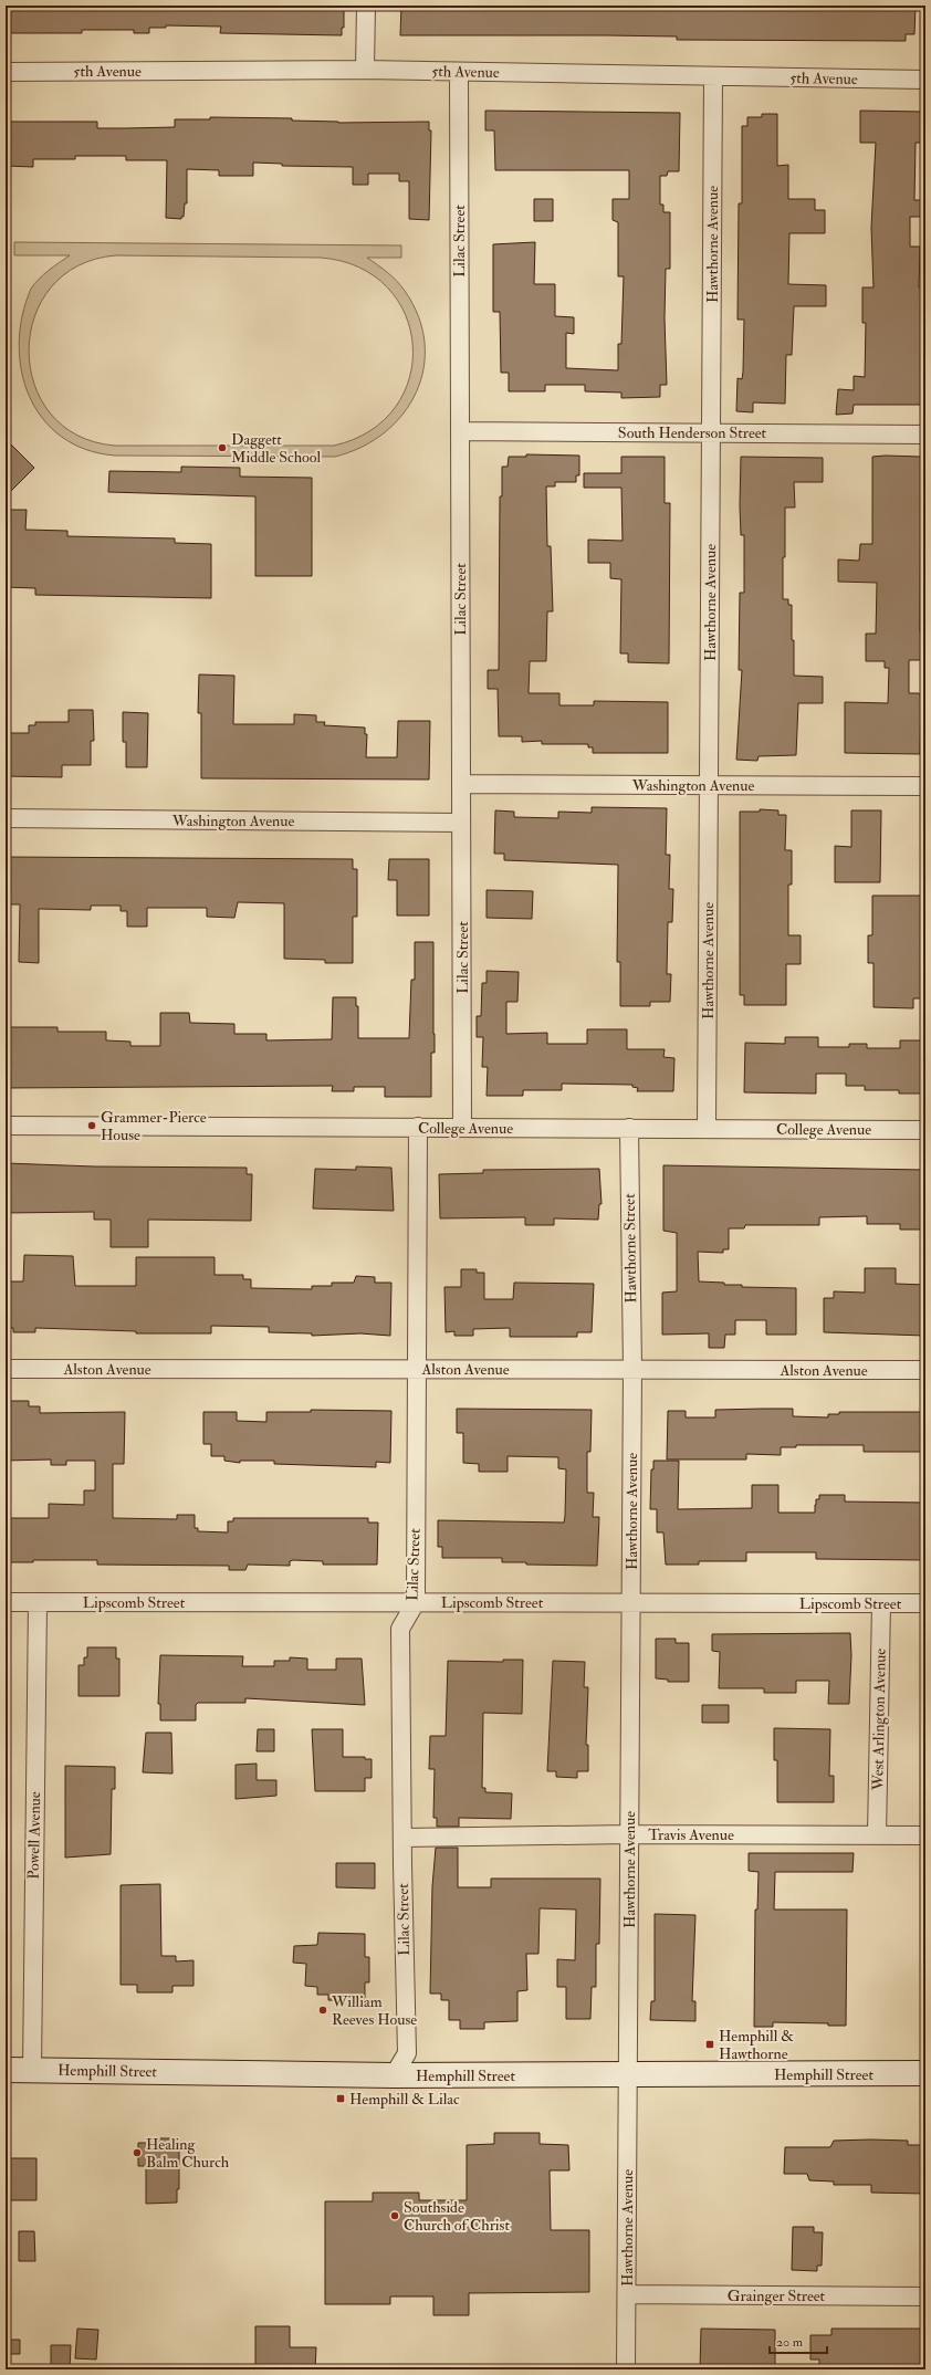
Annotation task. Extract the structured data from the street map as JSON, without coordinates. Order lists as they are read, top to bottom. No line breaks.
{"streets":{"main road":["Hemphill Street"],"street":["5th Avenue","Lilac Street","Hawthorne Avenue","South Henderson Street","Washington Avenue","College Avenue","Hawthorne Street","Alston Avenue","Lipscomb Street","West Arlington Avenue","Travis Avenue","Powell Avenue","Grainger Street"]},"crossings":[["5th Avenue","Lilac Street"],["5th Avenue","Hawthorne Avenue"],["Lilac Street","South Henderson Street"],["Lilac Street","Washington Avenue"],["Lilac Street","College Avenue"],["Lilac Street","Alston Avenue"],["Lilac Street","Lipscomb Street"],["Lilac Street","Travis Avenue"],["Lilac Street","Hemphill Street"],["Hawthorne Avenue","South Henderson Street"],["Hawthorne Avenue","Washington Avenue"],["Hawthorne Avenue","College Avenue"],["Hawthorne Avenue","Hawthorne Street"],["Hawthorne Avenue","Alston Avenue"],["Hawthorne Avenue","Lipscomb Street"],["Hawthorne Avenue","Travis Avenue"],["Hawthorne Avenue","Hemphill Street"],["Hawthorne Avenue","Grainger Street"],["College Avenue","Hawthorne Street"],["Hawthorne Street","Alston Avenue"],["Lipscomb Street","West Arlington Avenue"],["Lipscomb Street","Powell Avenue"],["West Arlington Avenue","Travis Avenue"],["Powell Avenue","Hemphill Street"]],"places":{"other":["Daggett Middle School","Grammer-Pierce House","William Reeves House","Healing Balm Church","Southside Church of Christ"],"transit":["Hemphill & Hawthorne","Hemphill & Lilac"]},"scale_bar":"20 m"}
